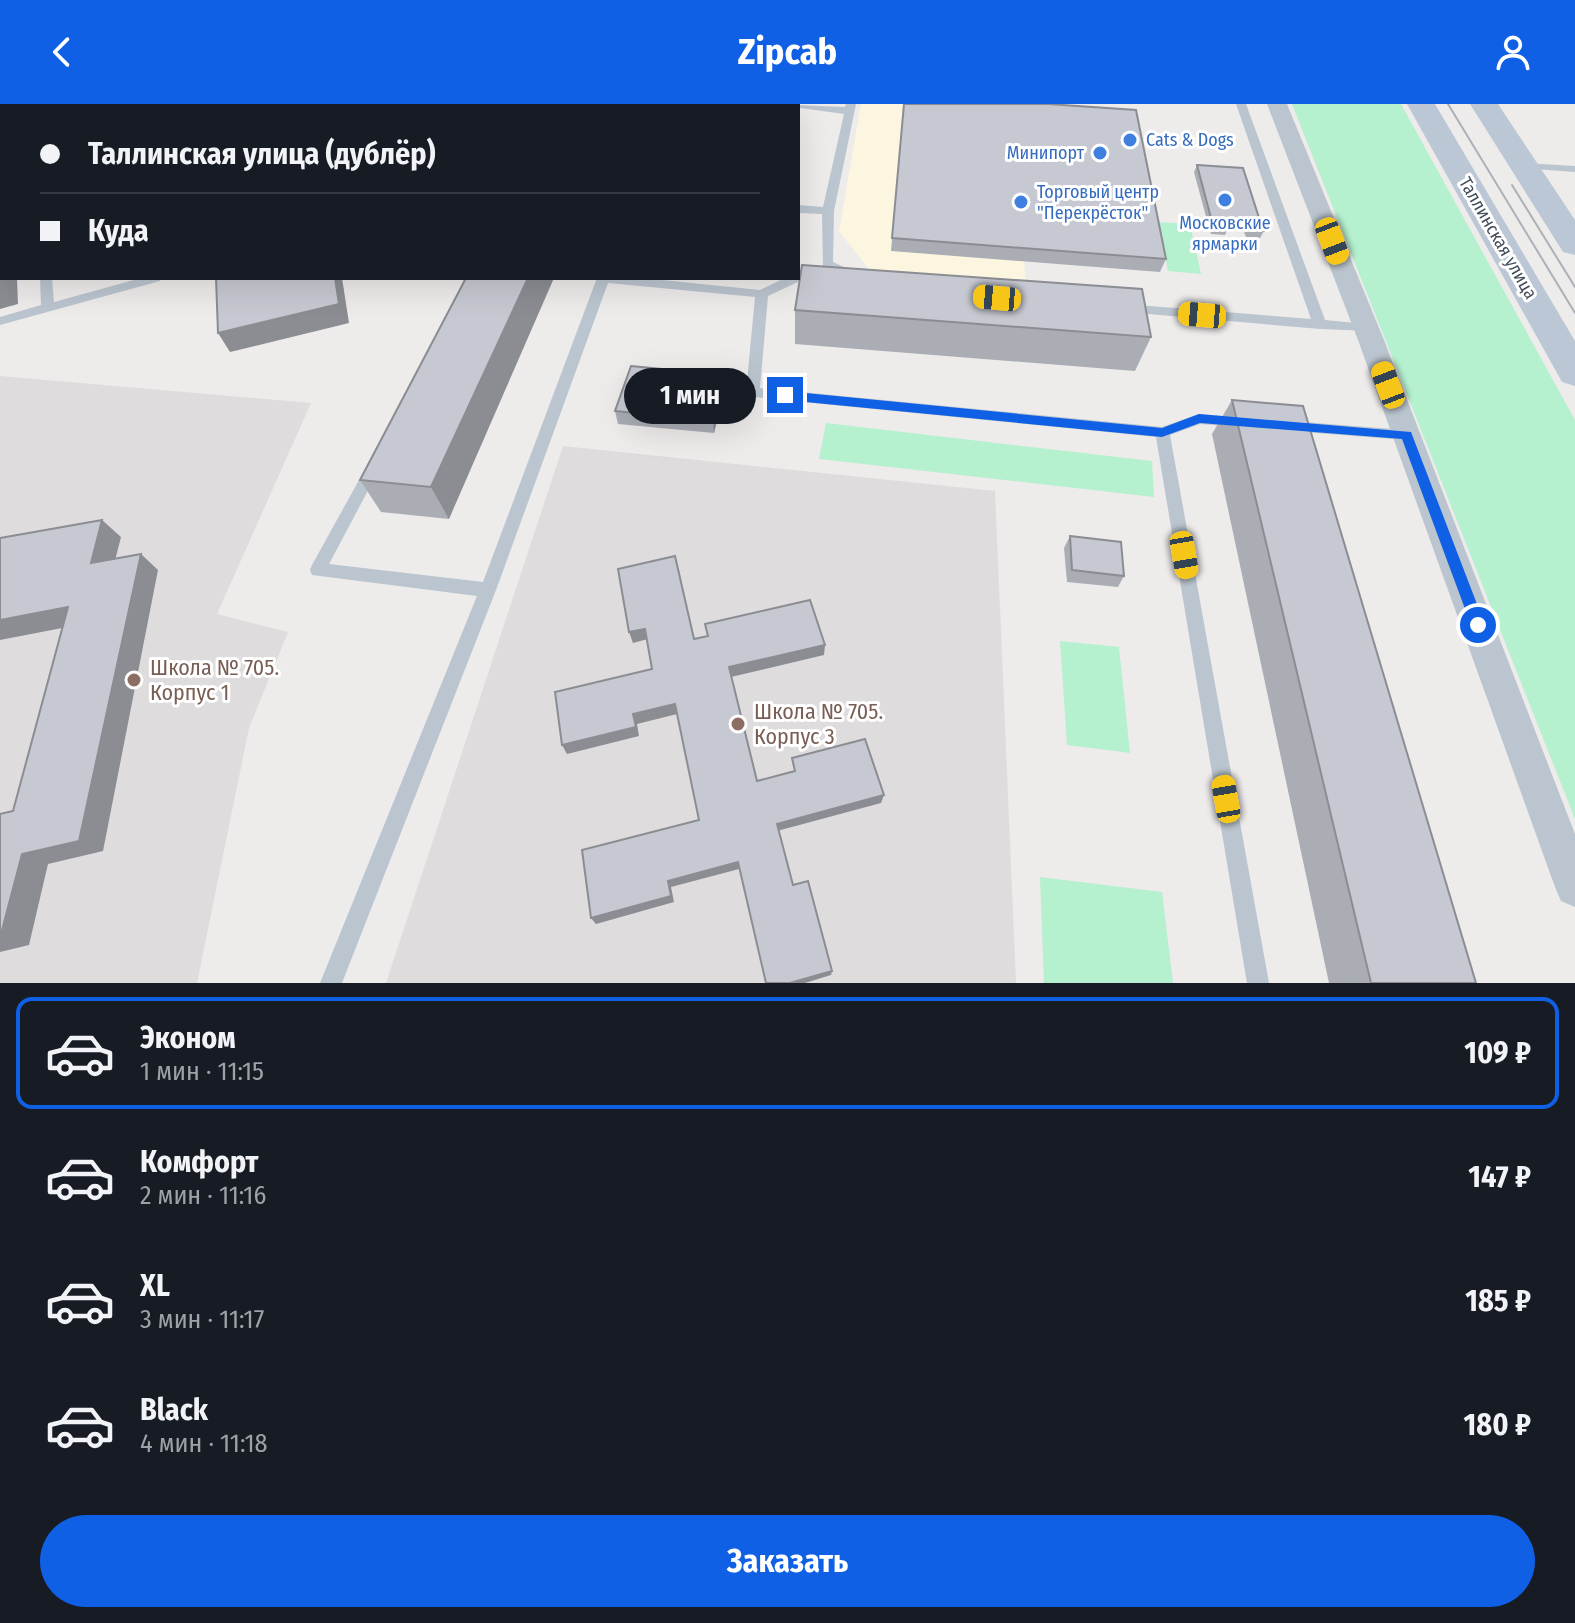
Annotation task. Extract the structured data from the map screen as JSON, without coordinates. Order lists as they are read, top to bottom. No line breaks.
{"streets":{"main road":["Таллинская улица"]},"places":["Cats & Dogs","Минипорт","Московские ярмарки","Торговый центр \"Перекрёсток\"","Школа № 705. Корпус 1","Школа № 705. Корпус 3"],"page":{"header":"Zipcab","banner":["Таллинская улица (дублёр)","Куда"],"bubble":"1 мин","list":[{"name":"Эконом","note":"1 мин · 11:15","value":"109 ₽"},{"name":"Комфорт","note":"2 мин · 11:16","value":"147 ₽"},{"name":"XL","note":"3 мин · 11:17","value":"185 ₽"},{"name":"Black","note":"4 мин · 11:18","value":"180 ₽"}],"buttons":"Заказать"}}
